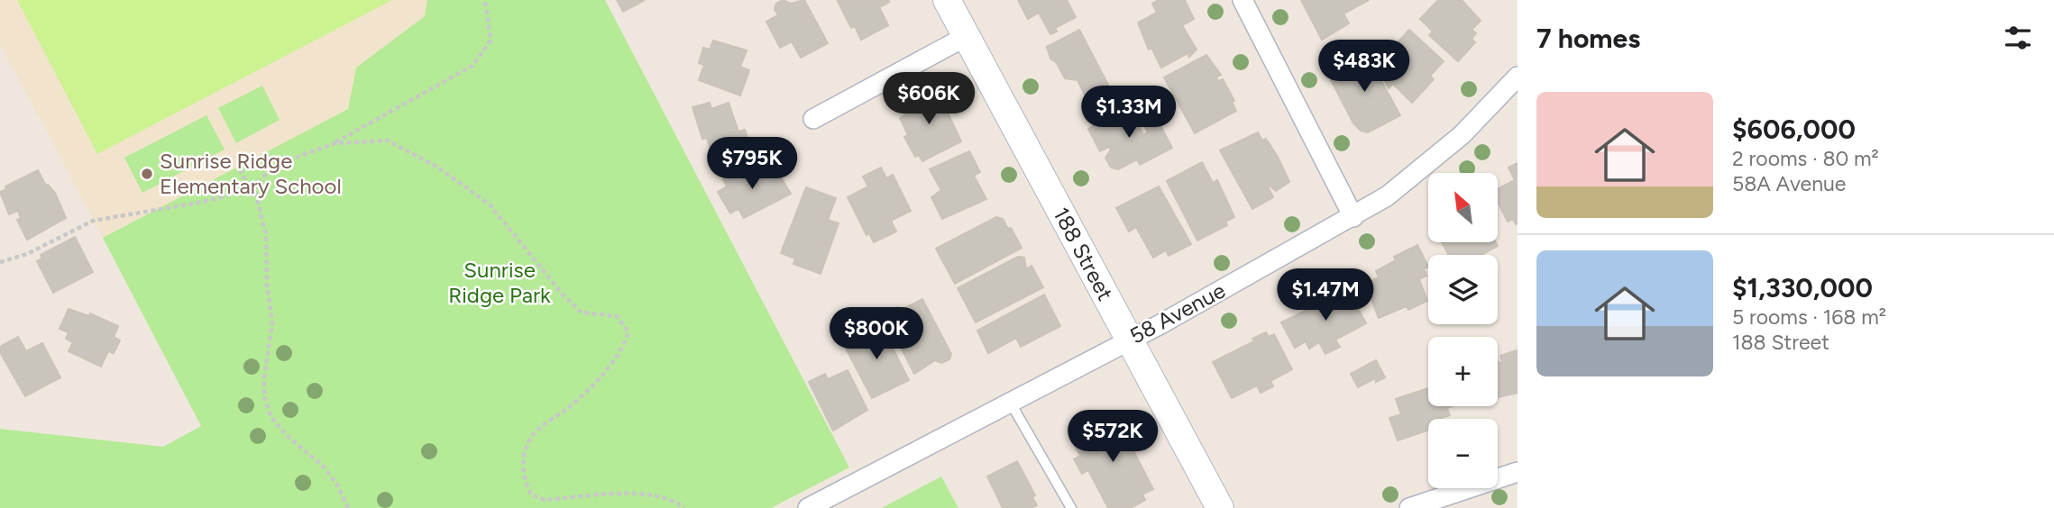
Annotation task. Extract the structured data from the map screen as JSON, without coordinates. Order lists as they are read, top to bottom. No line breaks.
{"streets":{"street":["188 Street","58 Avenue"]},"crossings":[["188 Street","58 Avenue"]],"parks":["Sunrise Ridge Park"],"places":["Sunrise Ridge Elementary School"],"north":"top left","page":{"heading":"7 homes","price":["$483K","$606K","$1.33M","$795K","$1.47M","$800K","$572K"],"list":[{"name":"$606,000","note":"2 rooms · 80 m² · 58A Avenue"},{"name":"$1,330,000","note":"5 rooms · 168 m² · 188 Street"}],"map_buttons":["+","−"]}}
